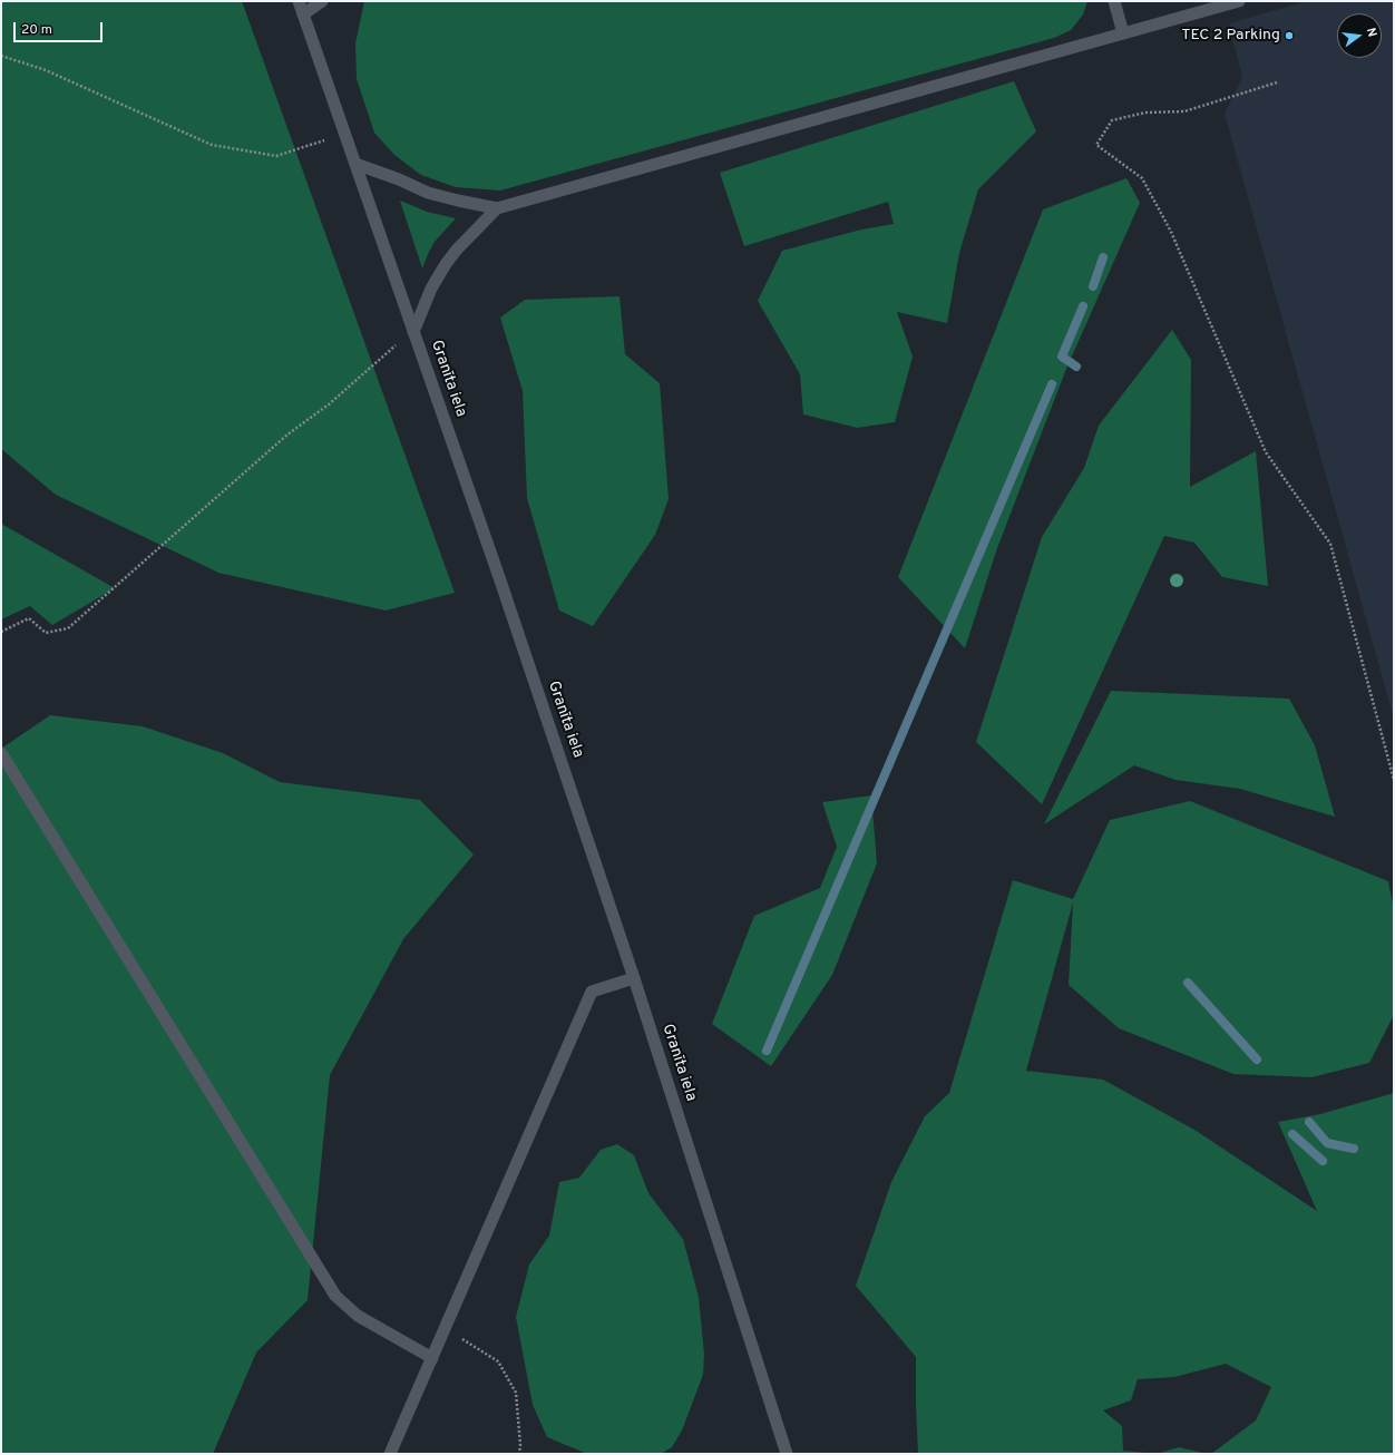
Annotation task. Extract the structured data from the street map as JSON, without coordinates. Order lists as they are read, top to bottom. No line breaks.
{"streets":{"street":["Granīta iela"]},"places":["TEC 2 Parking"],"scale_bar":"20 m","north":"right"}
